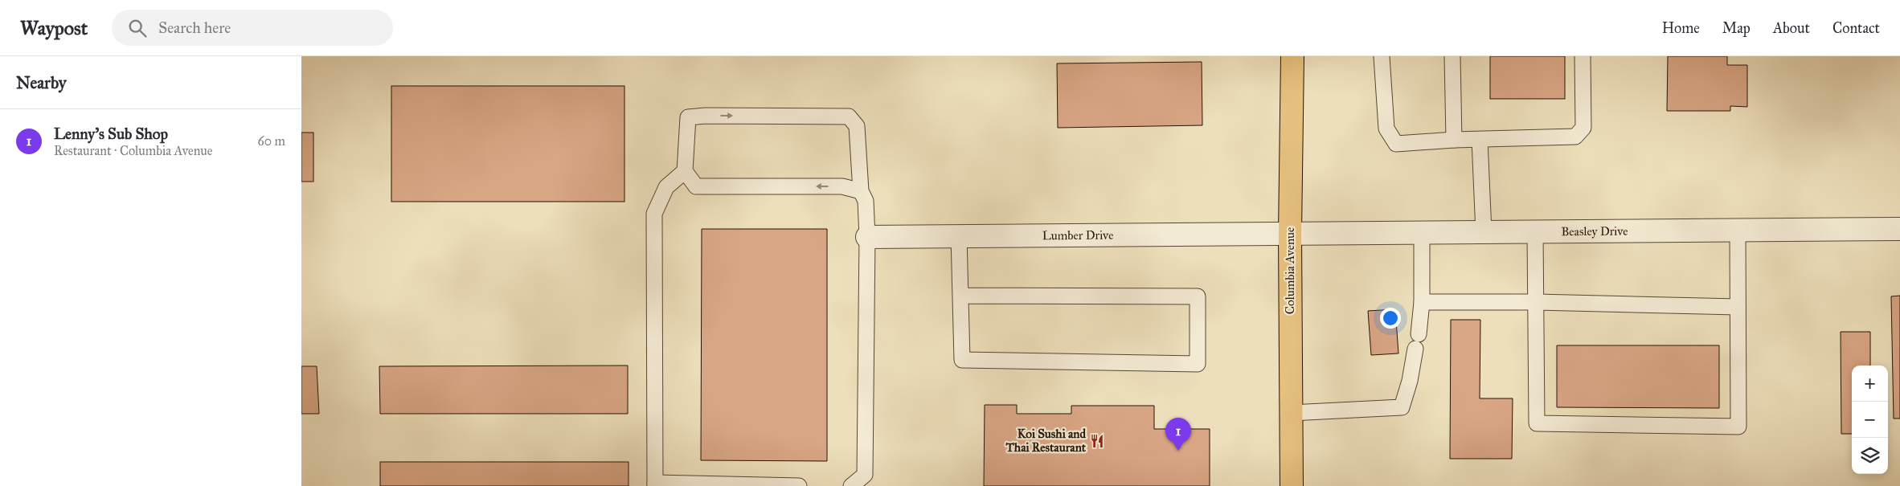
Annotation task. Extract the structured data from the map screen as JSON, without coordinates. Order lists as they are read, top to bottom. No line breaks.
{"streets":{"main road":["Columbia Avenue"],"street":["Beasley Drive","Lumber Drive"]},"crossings":[["Beasley Drive","Lumber Drive"],["Beasley Drive","Columbia Avenue"],["Lumber Drive","Columbia Avenue"]],"places":{"restaurant":["Koi Sushi and Thai Restaurant"]},"page":{"header":"Waypost","search":"Search here","nav":["Home","Map","About","Contact"],"heading":"Nearby","list":[{"mark":"1","name":"Lenny's Sub Shop","note":"Restaurant · Columbia Avenue","value":"60 m"}],"map_buttons":["+","−"],"pins":"1"}}
